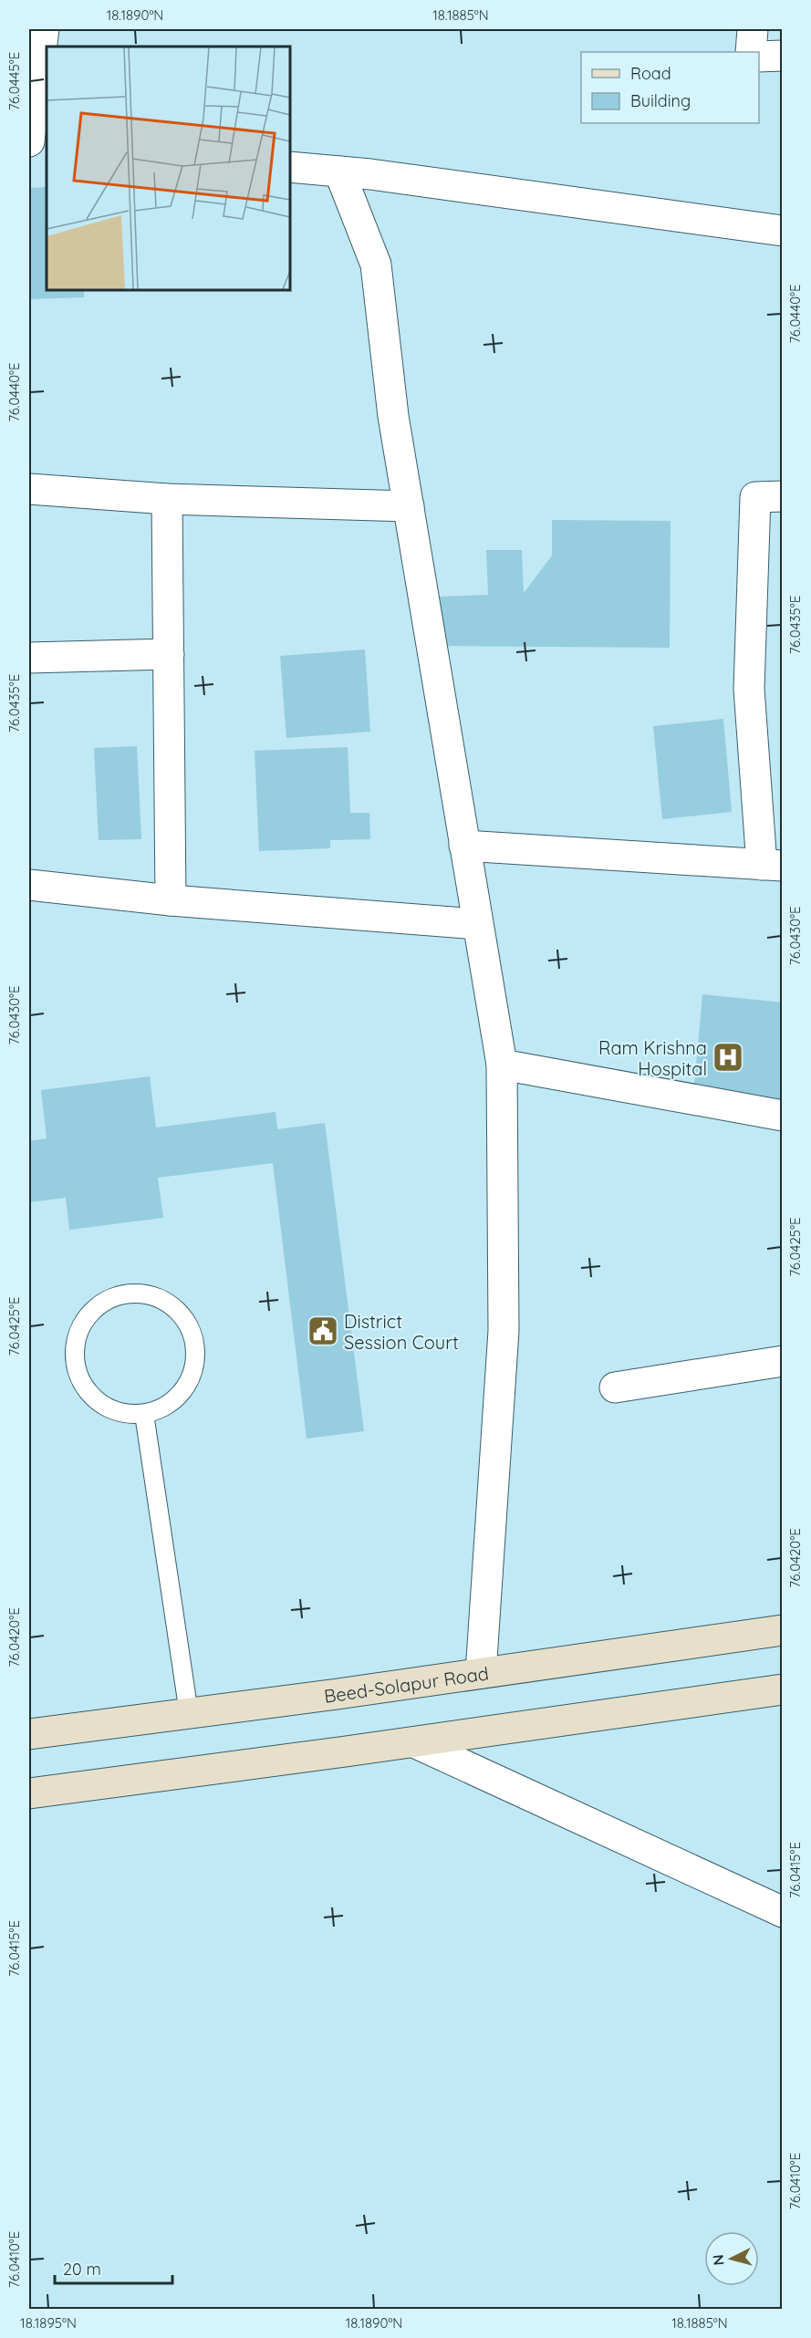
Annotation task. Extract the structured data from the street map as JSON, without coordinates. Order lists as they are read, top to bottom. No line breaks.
{"streets":{"main road":["Beed-Solapur Road"]},"places":{"hospital":["Ram Krishna Hospital"],"public building":["District Session Court"]},"legend":["Road","Building"],"scale_bar":"20 m","north":"left","coordinates":["18.1890°N","18.1885°N","76.0445°E","76.0440°E","76.0435°E","76.0430°E","76.0425°E","76.0420°E","76.0415°E","76.0410°E","18.1895°N"]}
